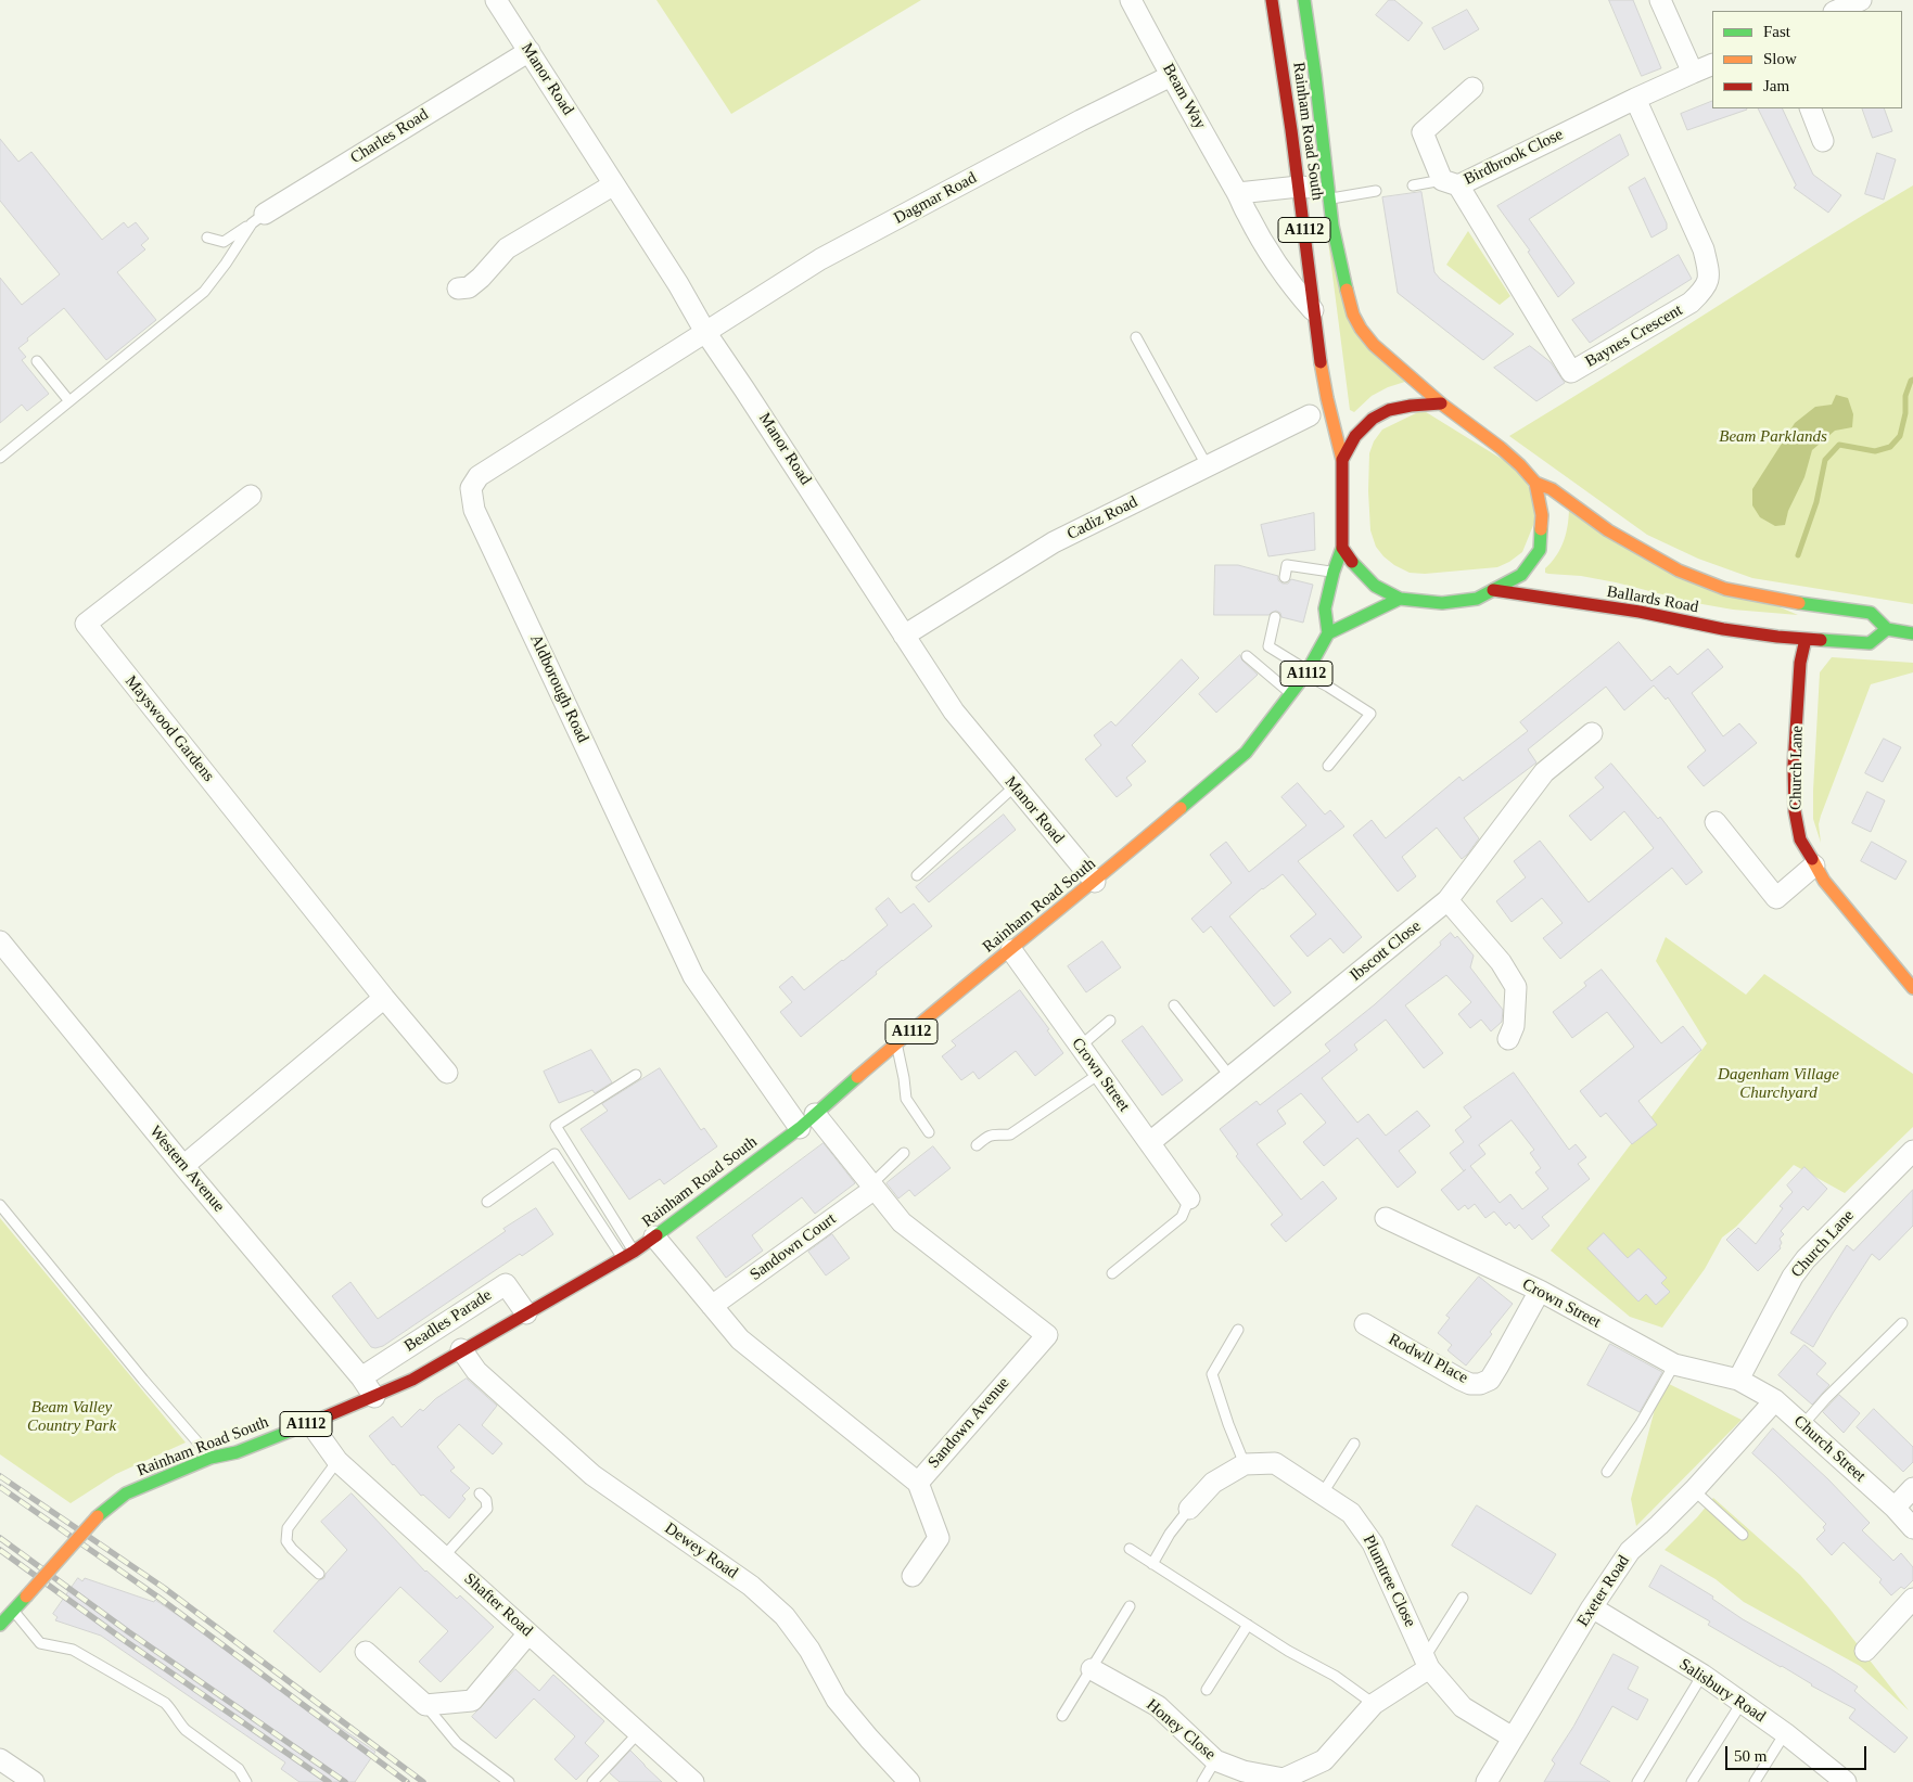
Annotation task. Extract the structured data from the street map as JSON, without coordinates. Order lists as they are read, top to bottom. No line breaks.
{"streets":{"main road":["Rainham Road South","A1112","Ballards Road","Church Lane"],"street":["Manor Road","Beam Way","Charles Road","Birdbrook Close","Dagmar Road","Baynes Crescent","Cadiz Road","Aldborough Road","Mayswood Gardens","Ibscott Close","Crown Street","Western Avenue","Sandown Court","Beadles Parade","Rodwll Place","Sandown Avenue","Church Street","Dewey Road","Plumtree Close","Exeter Road","Shafter Road","Salisbury Road","Honey Close"]},"crossings":[["Manor Road","Rainham Road South"],["Manor Road","Charles Road"],["Manor Road","Dagmar Road"],["Manor Road","Cadiz Road"],["Manor Road","Aldborough Road"],["Beam Way","Rainham Road South"],["Beam Way","Dagmar Road"],["Rainham Road South","A1112"],["Rainham Road South","Aldborough Road"],["Rainham Road South","Crown Street"],["Rainham Road South","Western Avenue"],["Rainham Road South","Beadles Parade"],["Rainham Road South","Sandown Avenue"],["Rainham Road South","Dewey Road"],["Rainham Road South","Shafter Road"],["Birdbrook Close","Baynes Crescent"],["Dagmar Road","Aldborough Road"],["A1112","Ballards Road"],["Ballards Road","Church Lane"],["Church Lane","Crown Street"],["Church Lane","Church Street"],["Ibscott Close","Crown Street"],["Crown Street","Rodwll Place"],["Crown Street","Church Street"],["Western Avenue","Beadles Parade"],["Sandown Court","Sandown Avenue"],["Church Street","Exeter Road"],["Plumtree Close","Exeter Road"],["Plumtree Close","Honey Close"],["Exeter Road","Salisbury Road"]],"parks":["Beam Parklands","Dagenham Village Churchyard","Beam Valley Country Park"],"legend":["Fast","Slow","Jam"],"scale_bar":"50 m"}
